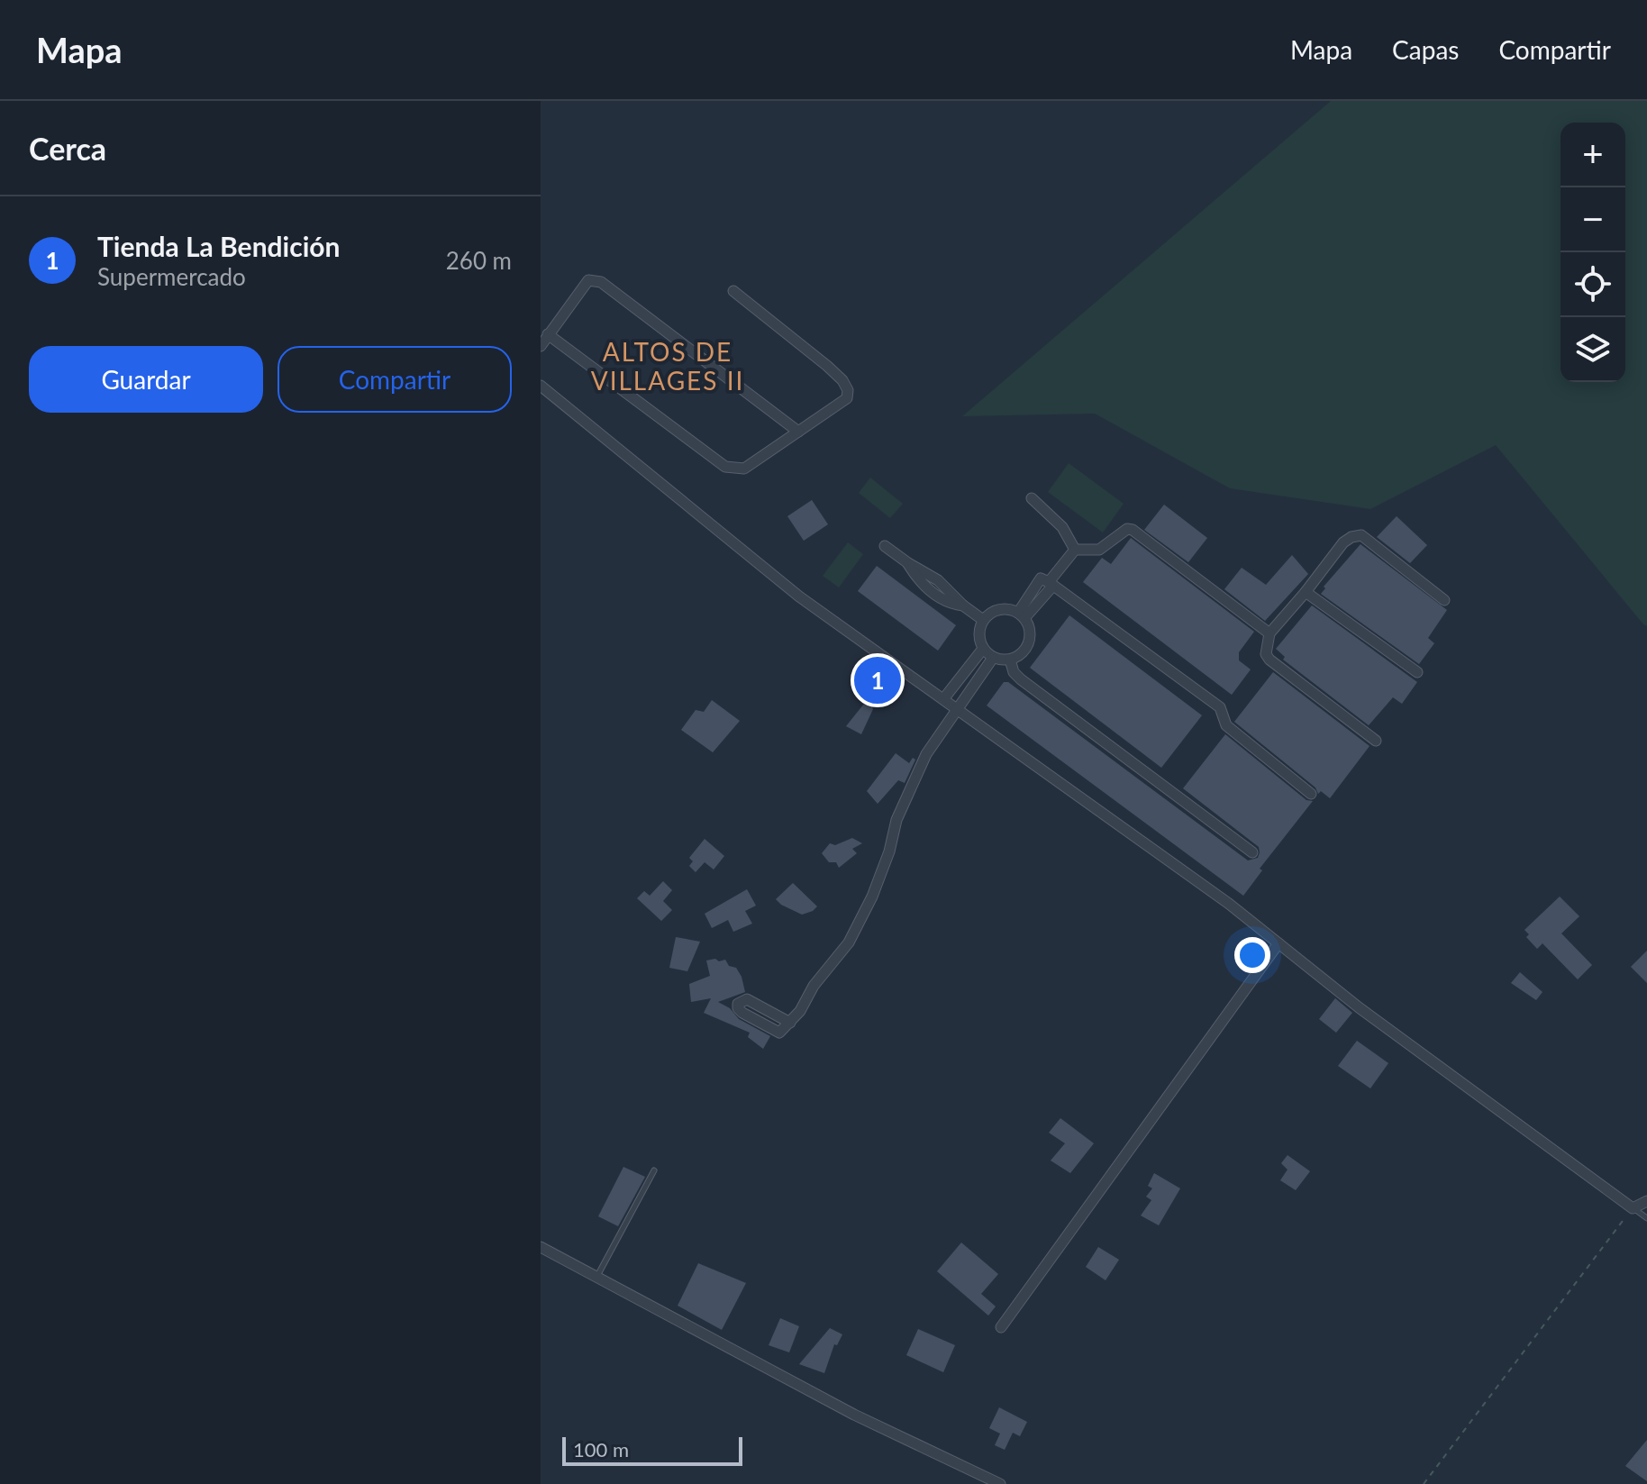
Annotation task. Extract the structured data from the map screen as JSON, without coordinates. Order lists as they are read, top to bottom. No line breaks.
{"districts":["ALTOS DE VILLAGES II"],"scale_bar":"100 m","page":{"header":"Mapa","nav":["Mapa","Capas","Compartir"],"heading":"Cerca","map_buttons":["+","−"],"list":[{"mark":"1","name":"Tienda La Bendición","note":"Supermercado","value":"260 m"}],"buttons":["Guardar","Compartir"],"pins":"1","scale":"100 m"}}
